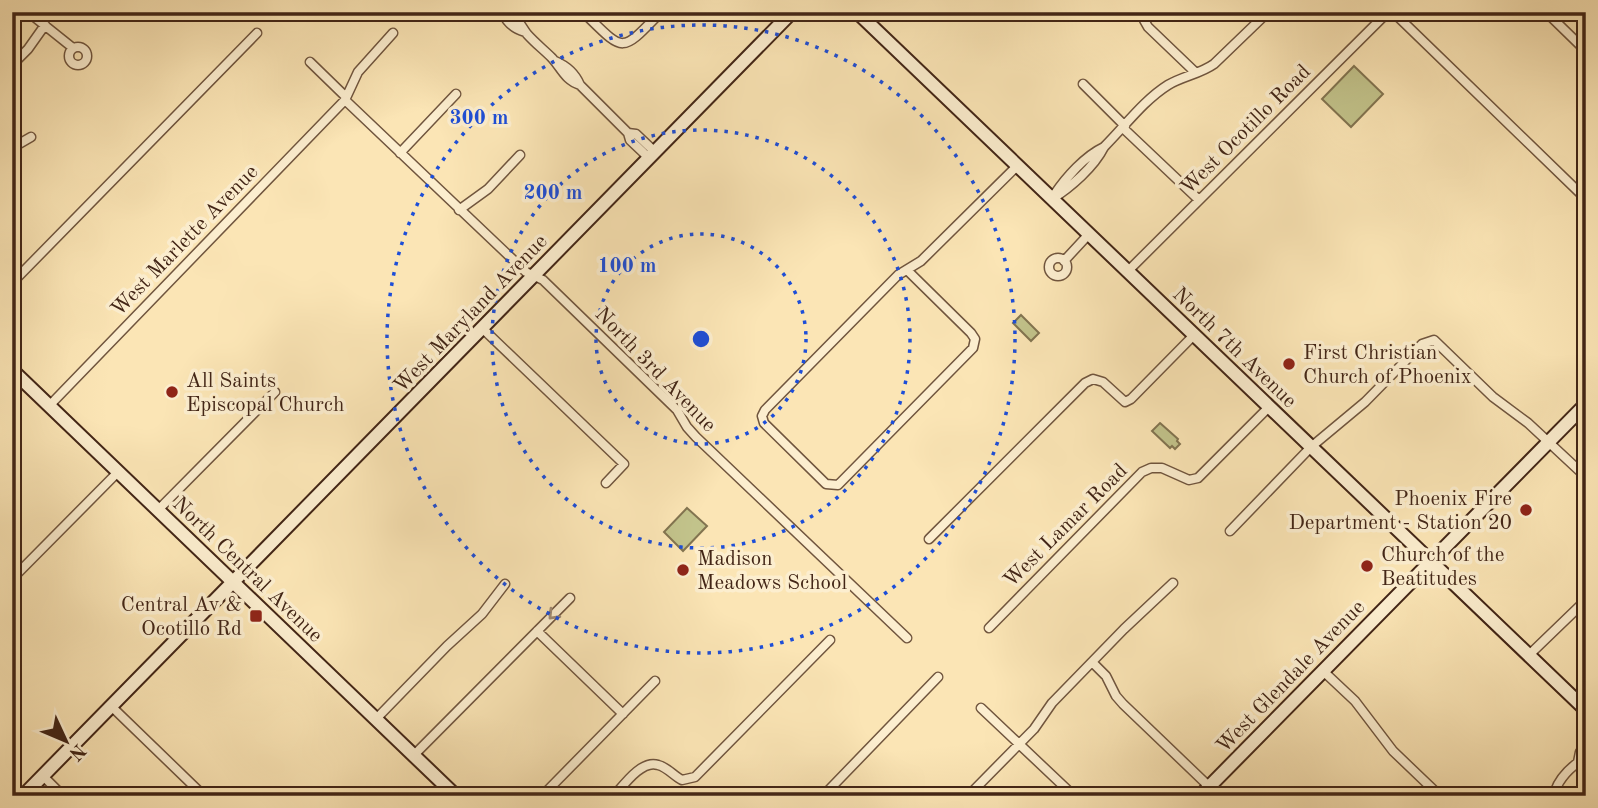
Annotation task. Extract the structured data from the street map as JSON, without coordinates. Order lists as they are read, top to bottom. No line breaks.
{"streets":{"main road":["West Maryland Avenue","North 7th Avenue","North Central Avenue","West Glendale Avenue"],"street":["West Ocotillo Road","West Marlette Avenue","North 3rd Avenue","West Lamar Road"]},"crossings":[["West Ocotillo Road","North 7th Avenue"],["West Marlette Avenue","North 3rd Avenue"],["West Marlette Avenue","North Central Avenue"],["West Maryland Avenue","North 3rd Avenue"],["West Maryland Avenue","North Central Avenue"],["North 7th Avenue","West Lamar Road"],["North 7th Avenue","West Glendale Avenue"]],"places":{"other":["First Christian Church of Phoenix","All Saints Episcopal Church","Phoenix Fire Department - Station 20","Church of the Beatitudes","Madison Meadows School"],"transit":["Central Av & Ocotillo Rd"]},"north":"bottom right","rings":["300 m","200 m","100 m"]}
